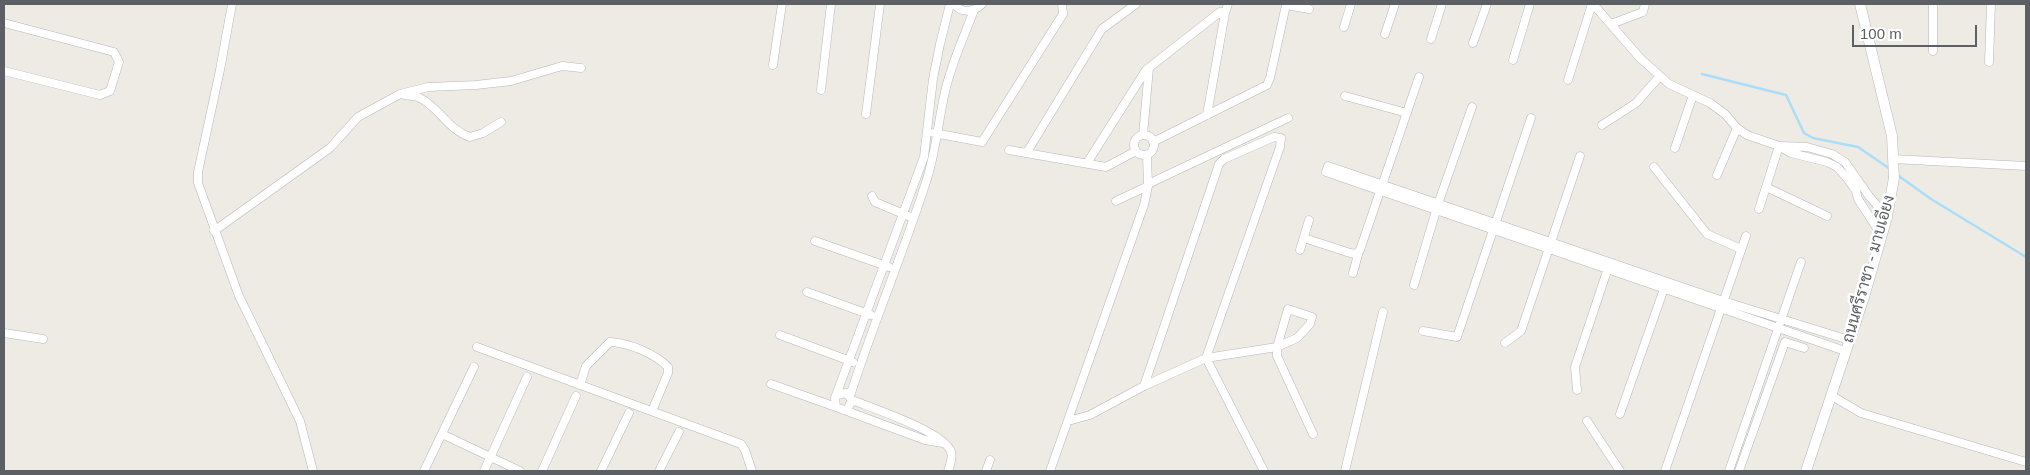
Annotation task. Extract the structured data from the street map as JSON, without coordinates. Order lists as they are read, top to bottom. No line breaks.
{"streets":{"main road":["ถนนศรีราชา - มาบเอียง"]},"scale_bar":"100 m"}
